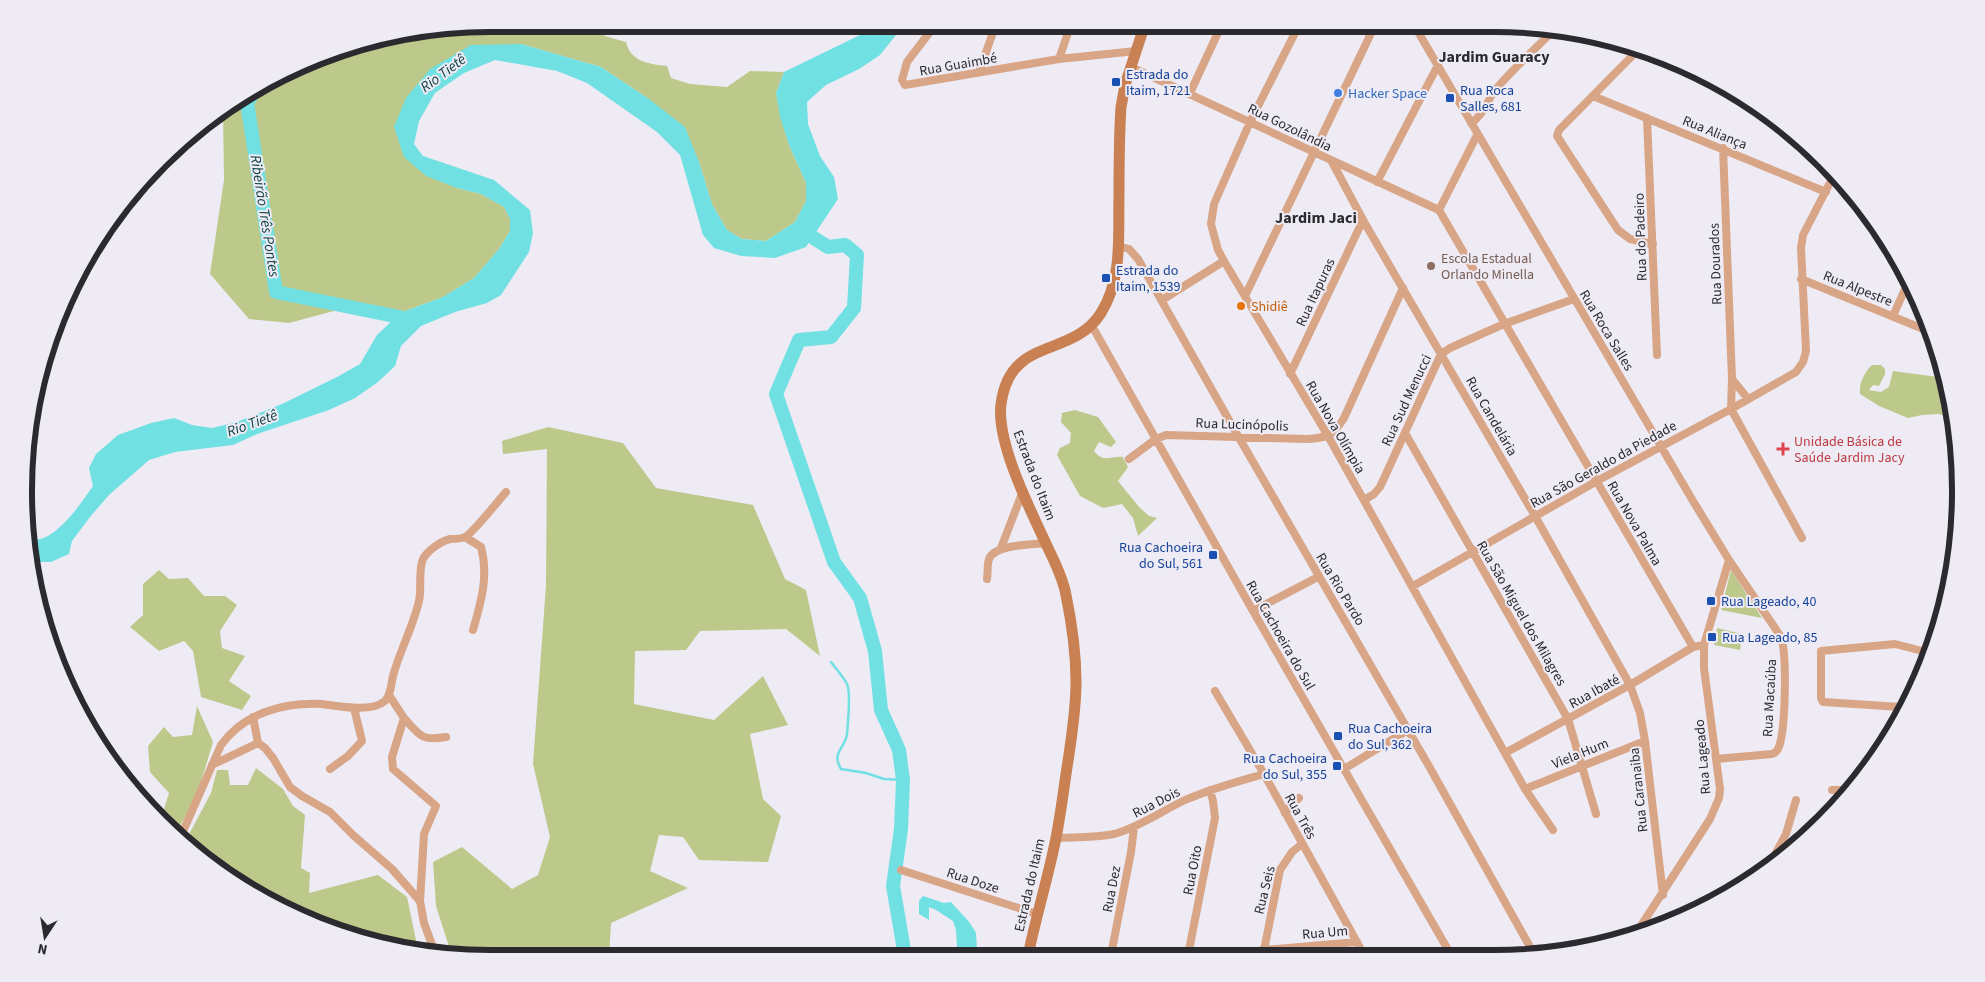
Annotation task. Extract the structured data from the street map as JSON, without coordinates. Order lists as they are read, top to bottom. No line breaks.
{"streets":{"street":["Rua Guaimbé","Rua Gozolândia","Rua Aliança","Rua do Padeiro","Rua Dourados","Rua Alpestre","Rua Itapuras","Rua Roca Salles","Rua Sud Menucci","Rua Candelária","Rua Lucinópolis","Rua Nova Olímpia","Rua São Geraldo da Piedade","Estrada do Itaim","Rua Nova Palma","Rua Rio Pardo","Rua São Miguel dos Milagres","Rua Cachoeira do Sul","Rua Ibaté","Rua Macaúba","Viela Hum","Rua Lageado","Rua Caranaiba","Rua Dois","Rua Três","Rua Oito","Rua Doze","Rua Dez","Rua Seis","Rua Um"]},"crossings":[["Rua Guaimbé","Estrada do Itaim"],["Rua Gozolândia","Rua Candelária"],["Rua Gozolândia","Rua Nova Olímpia"],["Rua Gozolândia","Estrada do Itaim"],["Rua Gozolândia","Rua Nova Palma"],["Rua Aliança","Rua do Padeiro"],["Rua Aliança","Rua Dourados"],["Rua Dourados","Rua São Geraldo da Piedade"],["Rua Alpestre","Rua São Geraldo da Piedade"],["Rua Itapuras","Rua Candelária"],["Rua Itapuras","Rua Nova Olímpia"],["Rua Roca Salles","Rua Sud Menucci"],["Rua Roca Salles","Rua São Geraldo da Piedade"],["Rua Roca Salles","Rua Macaúba"],["Rua Roca Salles","Rua Lageado"],["Rua Sud Menucci","Rua Candelária"],["Rua Sud Menucci","Rua Nova Olímpia"],["Rua Sud Menucci","Rua Nova Palma"],["Rua Sud Menucci","Rua São Miguel dos Milagres"],["Rua Candelária","Rua São Geraldo da Piedade"],["Rua Candelária","Rua Ibaté"],["Rua Candelária","Rua Caranaiba"],["Rua Lucinópolis","Rua Nova Olímpia"],["Rua Lucinópolis","Rua Rio Pardo"],["Rua Lucinópolis","Rua Cachoeira do Sul"],["Rua Nova Olímpia","Rua São Geraldo da Piedade"],["Rua Nova Olímpia","Rua Ibaté"],["Rua Nova Olímpia","Viela Hum"],["Rua São Geraldo da Piedade","Rua Nova Palma"],["Rua São Geraldo da Piedade","Rua São Miguel dos Milagres"],["Estrada do Itaim","Rua Rio Pardo"],["Estrada do Itaim","Rua Cachoeira do Sul"],["Estrada do Itaim","Rua Dois"],["Estrada do Itaim","Rua Doze"],["Rua Nova Palma","Rua Ibaté"],["Rua São Miguel dos Milagres","Rua Ibaté"],["Rua São Miguel dos Milagres","Viela Hum"],["Rua Ibaté","Rua Caranaiba"],["Rua Macaúba","Rua Lageado"],["Viela Hum","Rua Caranaiba"],["Rua Lageado","Rua Caranaiba"],["Rua Dois","Rua Três"],["Rua Dois","Rua Oito"],["Rua Dois","Rua Dez"],["Rua Três","Rua Seis"],["Rua Três","Rua Um"]],"districts":["Jardim Guaracy","Jardim Jaci"],"water":["Rio Tietê","Ribeirão Três Pontes"],"places":{"transit":["Estrada do Itaim, 1721","Rua Roca Salles, 681","Estrada do Itaim, 1539","Rua Cachoeira do Sul, 561","Rua Lageado, 40","Rua Lageado, 85","Rua Cachoeira do Sul, 362","Rua Cachoeira do Sul, 355"],"other":["Hacker Space","Escola Estadual Orlando Minella","Shidiê"],"health":["Unidade Básica de Saúde Jardim Jacy"]},"north":"bottom"}
